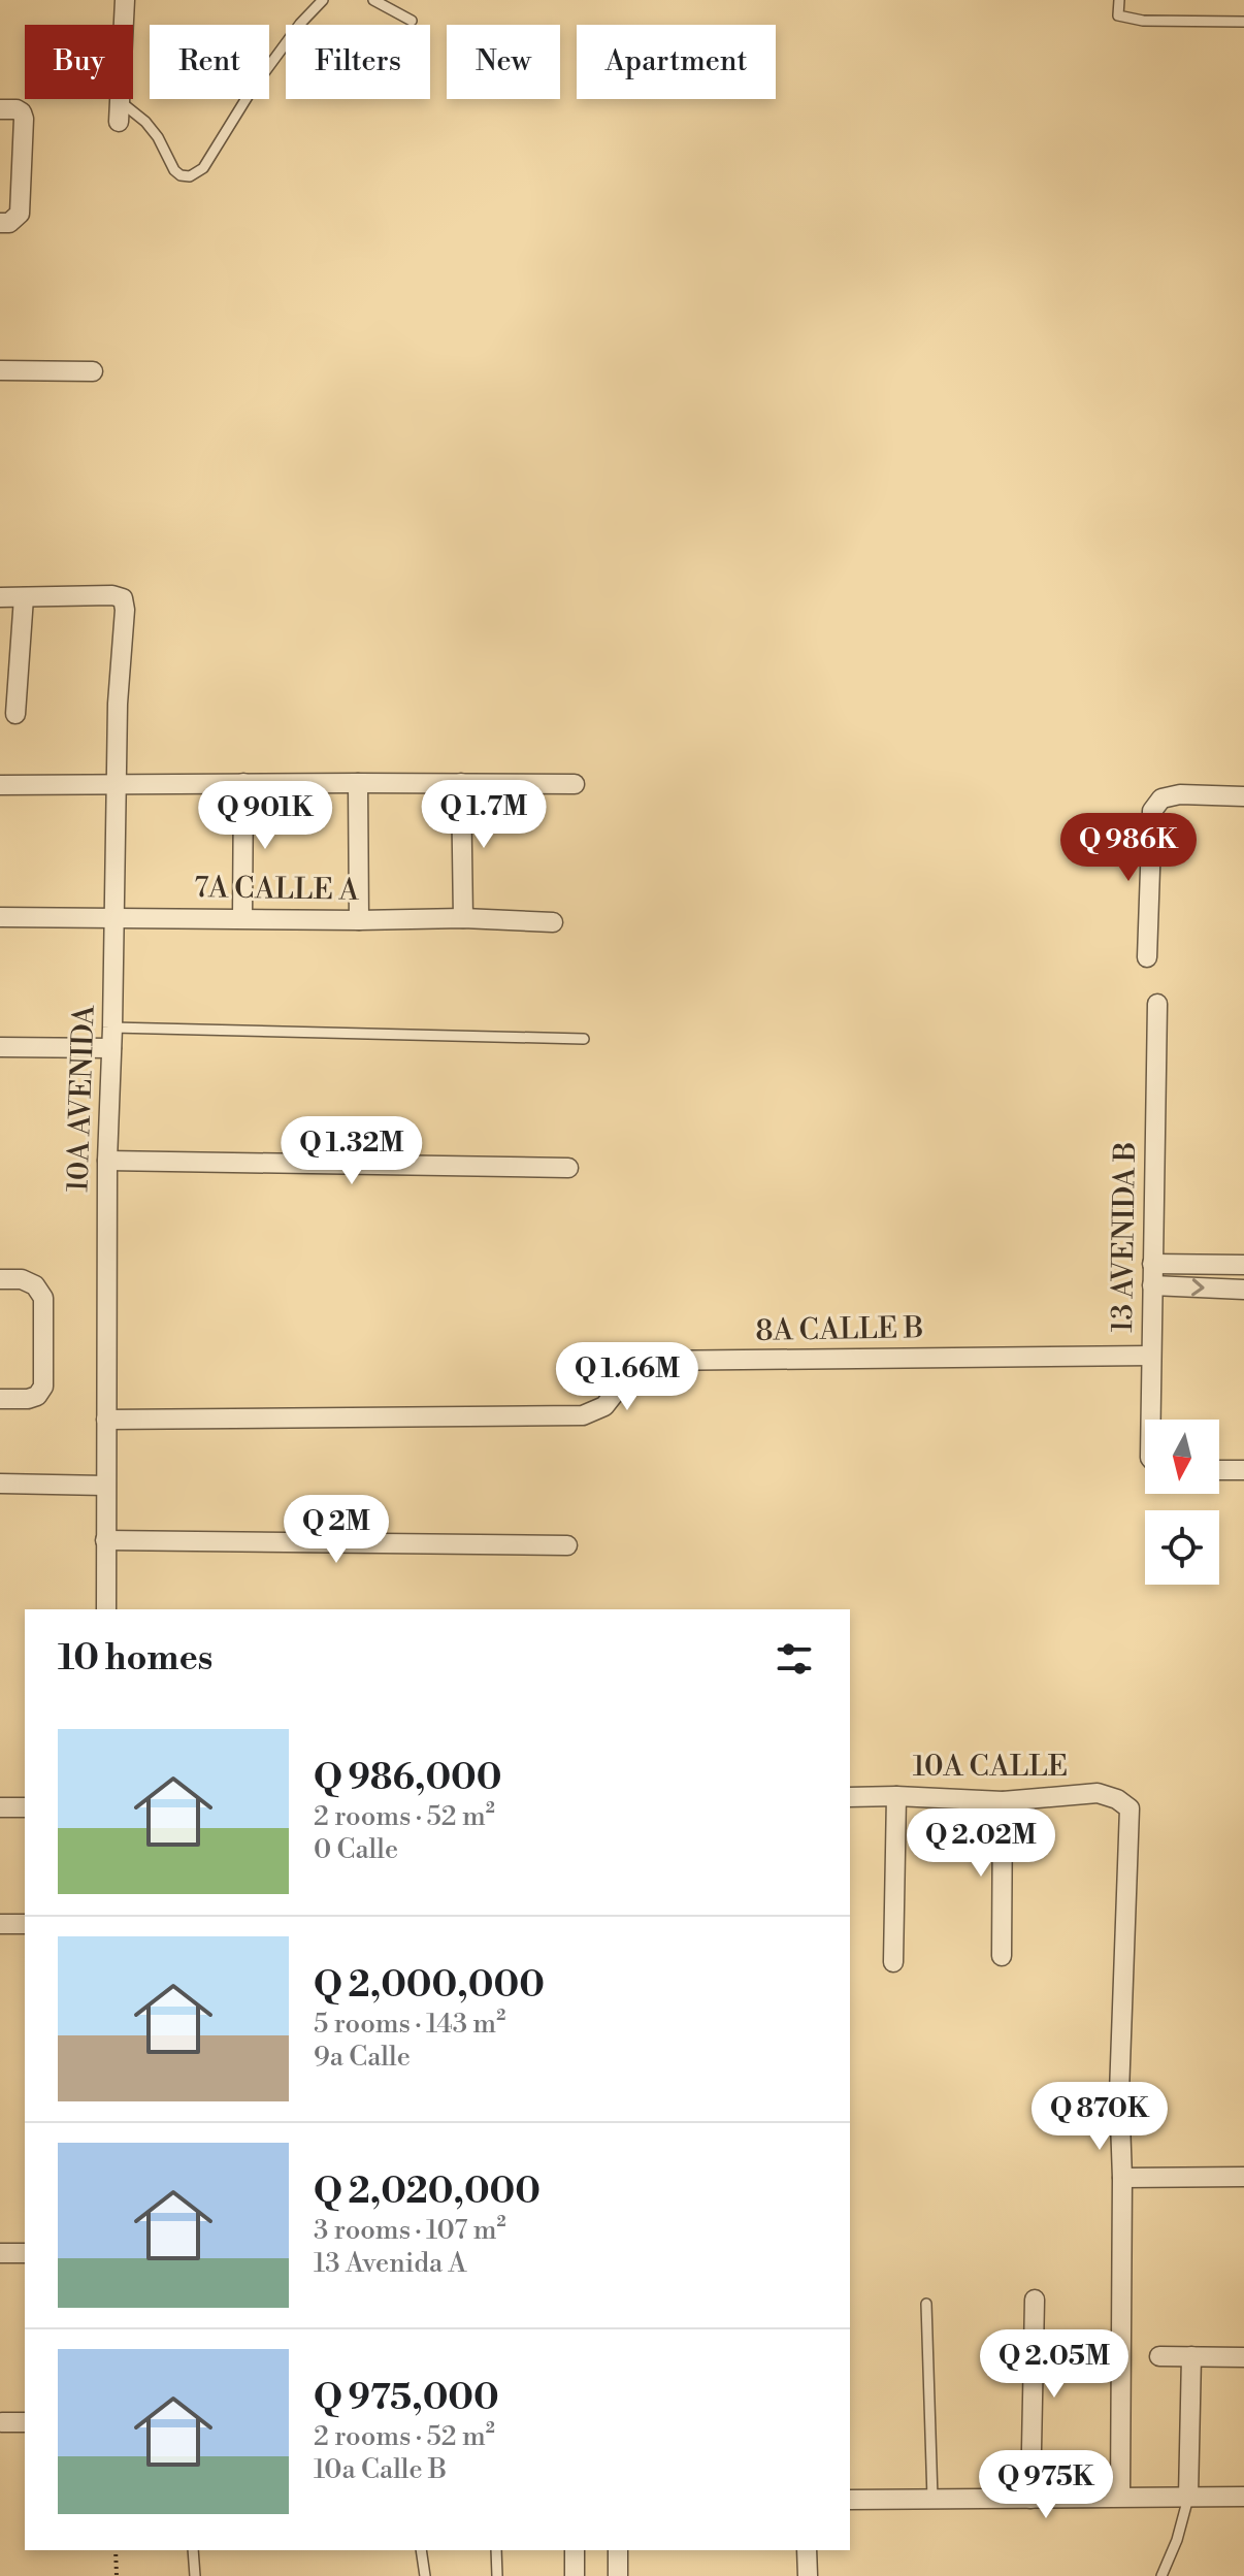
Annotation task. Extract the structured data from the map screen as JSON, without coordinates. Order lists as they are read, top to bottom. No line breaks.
{"streets":{"street":["7A CALLE A","10A AVENIDA","13 AVENIDA B","8A CALLE B","10A CALLE"]},"crossings":[["7A CALLE A","10A AVENIDA"],["10A AVENIDA","8A CALLE B"],["13 AVENIDA B","8A CALLE B"]],"north":"bottom","page":{"chip":["Buy","Rent","Filters","New","Apartment"],"price":["Q 1.7M","Q 901K","Q 986K","Q 1.32M","Q 1.66M","Q 2M","Q 2.02M","Q 870K","Q 2.05M","Q 975K"],"heading":"10 homes","list":[{"name":"Q 986,000","note":"2 rooms · 52 m² · 0 Calle"},{"name":"Q 2,000,000","note":"5 rooms · 143 m² · 9a Calle"},{"name":"Q 2,020,000","note":"3 rooms · 107 m² · 13 Avenida A"},{"name":"Q 975,000","note":"2 rooms · 52 m² · 10a Calle B"}]}}
